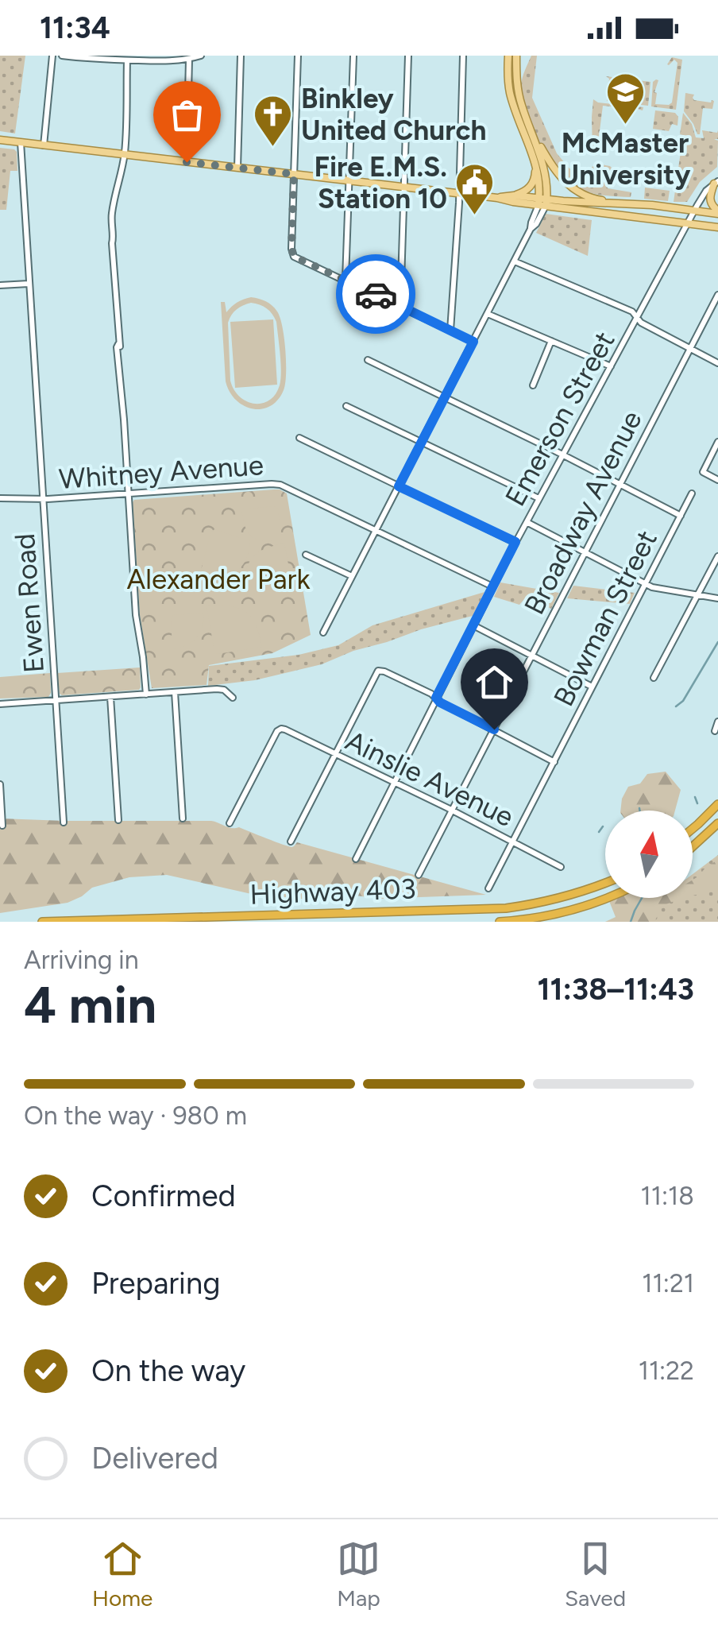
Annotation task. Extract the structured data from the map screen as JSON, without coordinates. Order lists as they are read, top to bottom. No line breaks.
{"streets":{"highway":["Highway 403"],"street":["Emerson Street","Whitney Avenue","Broadway Avenue","Ewen Road","Bowman Street","Ainslie Avenue"]},"crossings":[["Emerson Street","Whitney Avenue"],["Emerson Street","Ainslie Avenue"],["Whitney Avenue","Ewen Road"],["Broadway Avenue","Ainslie Avenue"],["Bowman Street","Ainslie Avenue"]],"parks":["Alexander Park"],"places":{"school or university":["McMaster University"],"church":["Binkley United Church"],"public building":["Fire E.M.S. Station 10"]},"north":"top","page":{"status":"11:34","heading":["4 min","Arriving in","11:38–11:43"],"bar":"On the way · 980 m","list":[["Confirmed","11:18"],["Preparing","11:21"],["On the way","11:22"],"Delivered"],"tabs":["Home","Map","Saved"]}}
